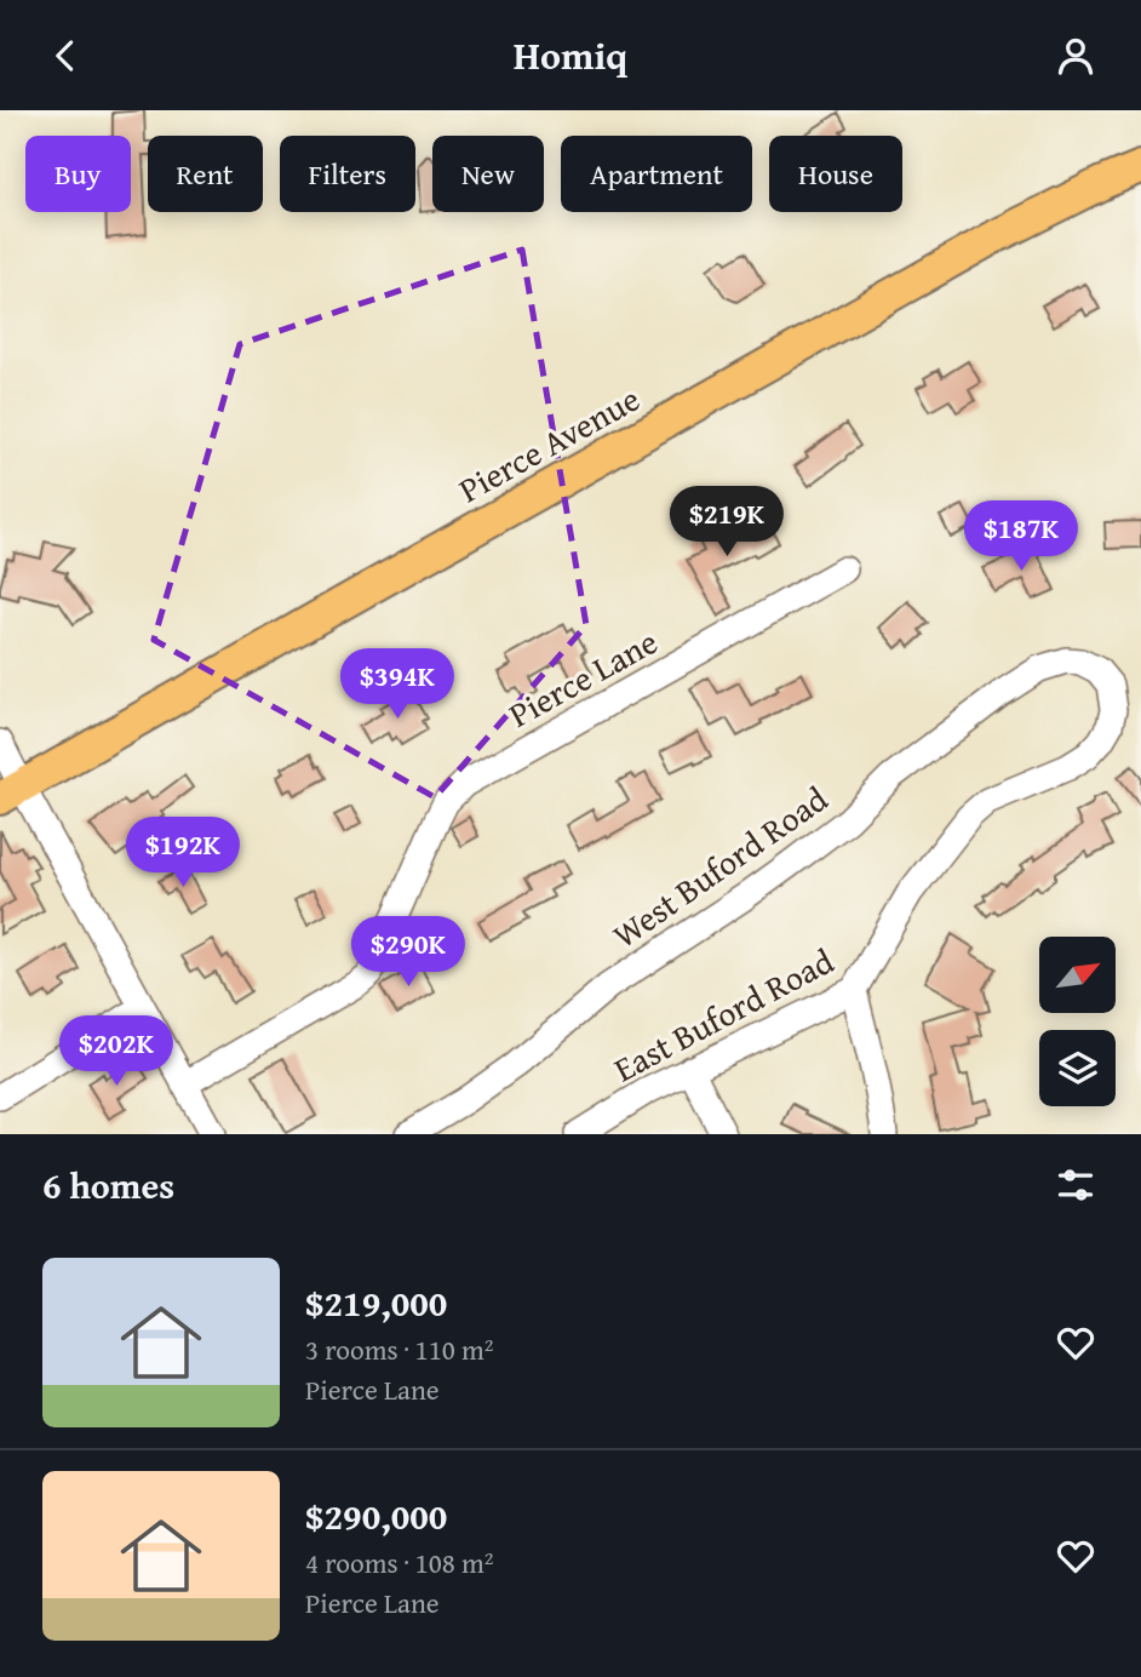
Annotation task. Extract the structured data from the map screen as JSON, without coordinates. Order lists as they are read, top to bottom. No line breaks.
{"streets":{"main road":["Pierce Avenue"],"street":["Pierce Lane","West Buford Road","East Buford Road"]},"crossings":[["West Buford Road","East Buford Road"]],"north":"top right","page":{"header":"Homiq","chip":["Buy","Rent","Filters","New","Apartment","House"],"price":["$219K","$187K","$394K","$192K","$290K","$202K"],"heading":"6 homes","list":[{"name":"$219,000","note":"3 rooms · 110 m² · Pierce Lane"},{"name":"$290,000","note":"4 rooms · 108 m² · Pierce Lane"}]}}
